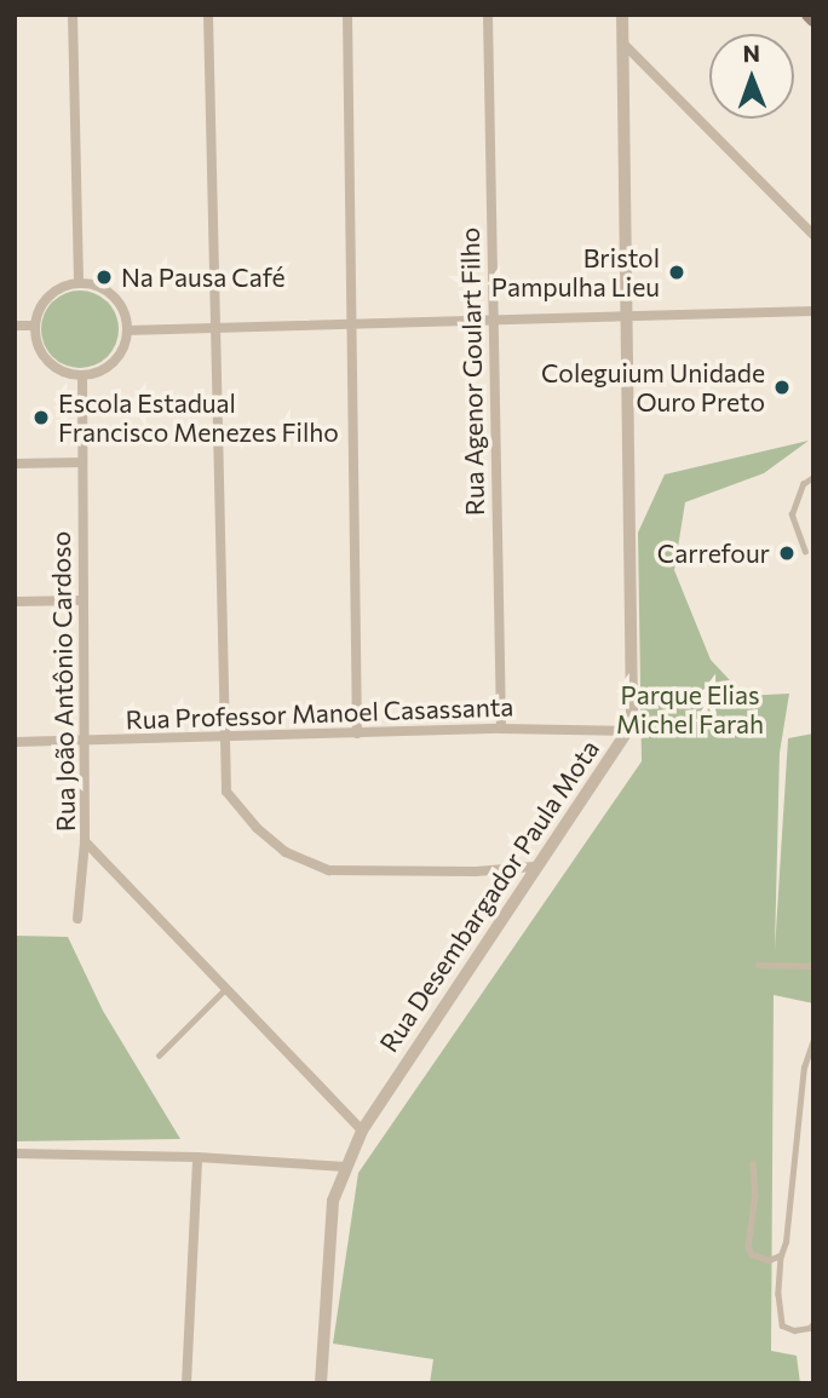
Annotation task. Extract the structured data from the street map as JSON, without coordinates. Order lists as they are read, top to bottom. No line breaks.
{"streets":{"street":["Rua Agenor Goulart Filho","Rua João Antônio Cardoso","Rua Professor Manoel Casassanta","Rua Desembargador Paula Mota"]},"crossings":[["Rua Agenor Goulart Filho","Rua Professor Manoel Casassanta"],["Rua João Antônio Cardoso","Rua Professor Manoel Casassanta"],["Rua João Antônio Cardoso","Rua Desembargador Paula Mota"],["Rua Professor Manoel Casassanta","Rua Desembargador Paula Mota"]],"parks":["Parque Elias Michel Farah"],"places":["Bristol Pampulha Lieu","Na Pausa Café","Coleguium Unidade Ouro Preto","Escola Estadual Francisco Menezes Filho","Carrefour"],"north":"top"}
